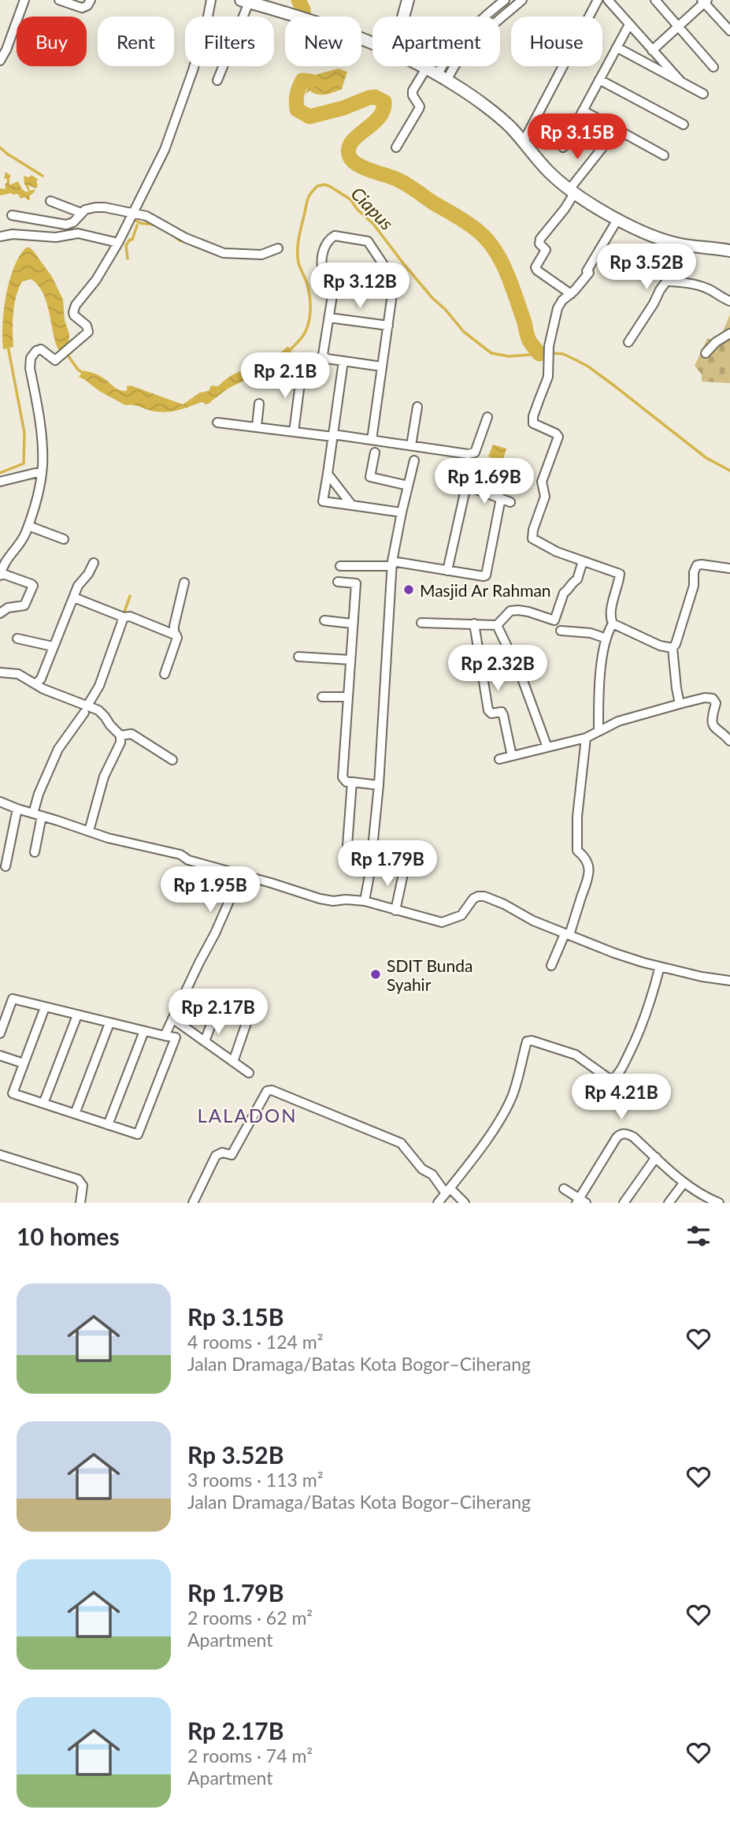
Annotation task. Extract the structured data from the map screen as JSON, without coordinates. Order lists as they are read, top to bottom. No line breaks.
{"districts":["LALADON"],"water":["Ciapus"],"places":["Masjid Ar Rahman","SDIT Bunda Syahir"],"page":{"chip":["Buy","Rent","Filters","New","Apartment","House"],"price":["Rp 3.15B","Rp 3.52B","Rp 3.12B","Rp 2.1B","Rp 1.69B","Rp 2.32B","Rp 1.79B","Rp 1.95B","Rp 2.17B","Rp 4.21B"],"heading":"10 homes","list":[{"name":"Rp 3.15B","note":"4 rooms · 124 m² · Jalan Dramaga/Batas Kota Bogor–Ciherang"},{"name":"Rp 3.52B","note":"3 rooms · 113 m² · Jalan Dramaga/Batas Kota Bogor–Ciherang"},{"name":"Rp 1.79B","note":"2 rooms · 62 m² · Apartment"},{"name":"Rp 2.17B","note":"2 rooms · 74 m² · Apartment"}]}}
